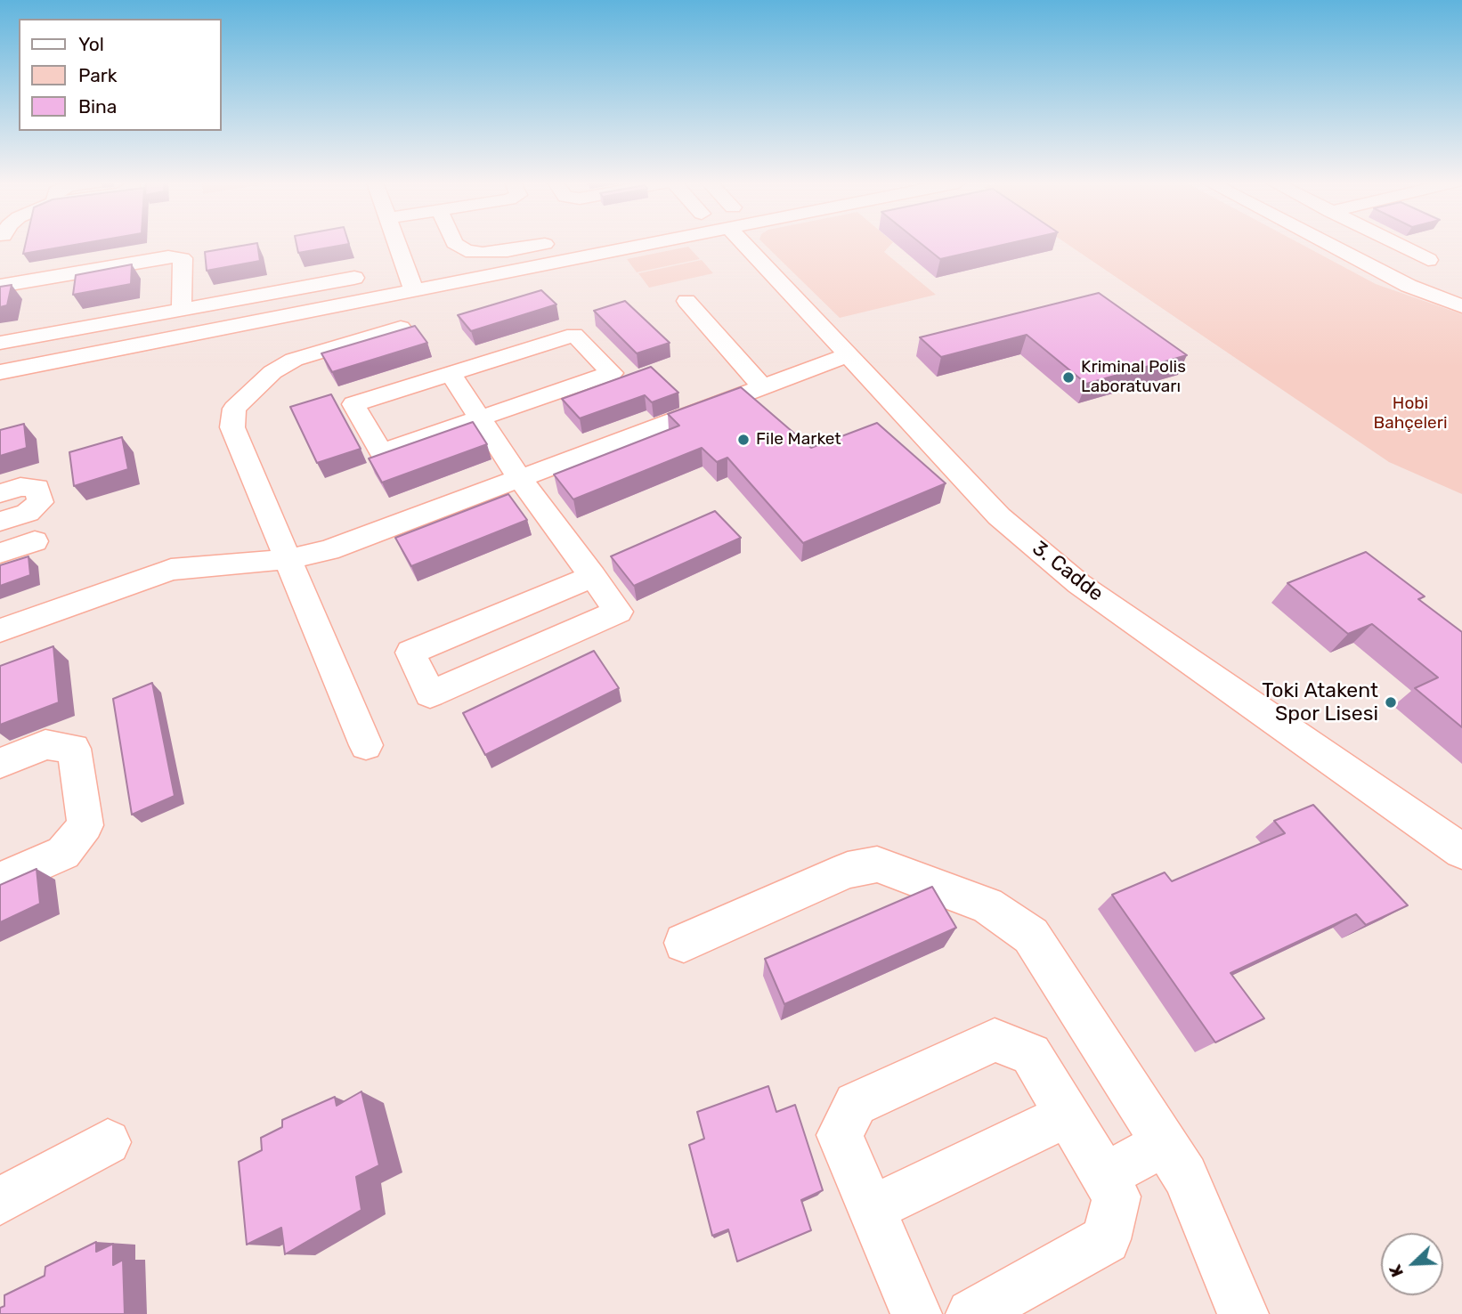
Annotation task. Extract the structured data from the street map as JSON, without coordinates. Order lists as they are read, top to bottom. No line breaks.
{"streets":{"street":["3. Cadde"]},"parks":["Hobi Bahçeleri"],"places":["Kriminal Polis Laboratuvarı","File Market","Toki Atakent Spor Lisesi"],"legend":["Yol","Park","Bina"],"north":"bottom left"}
